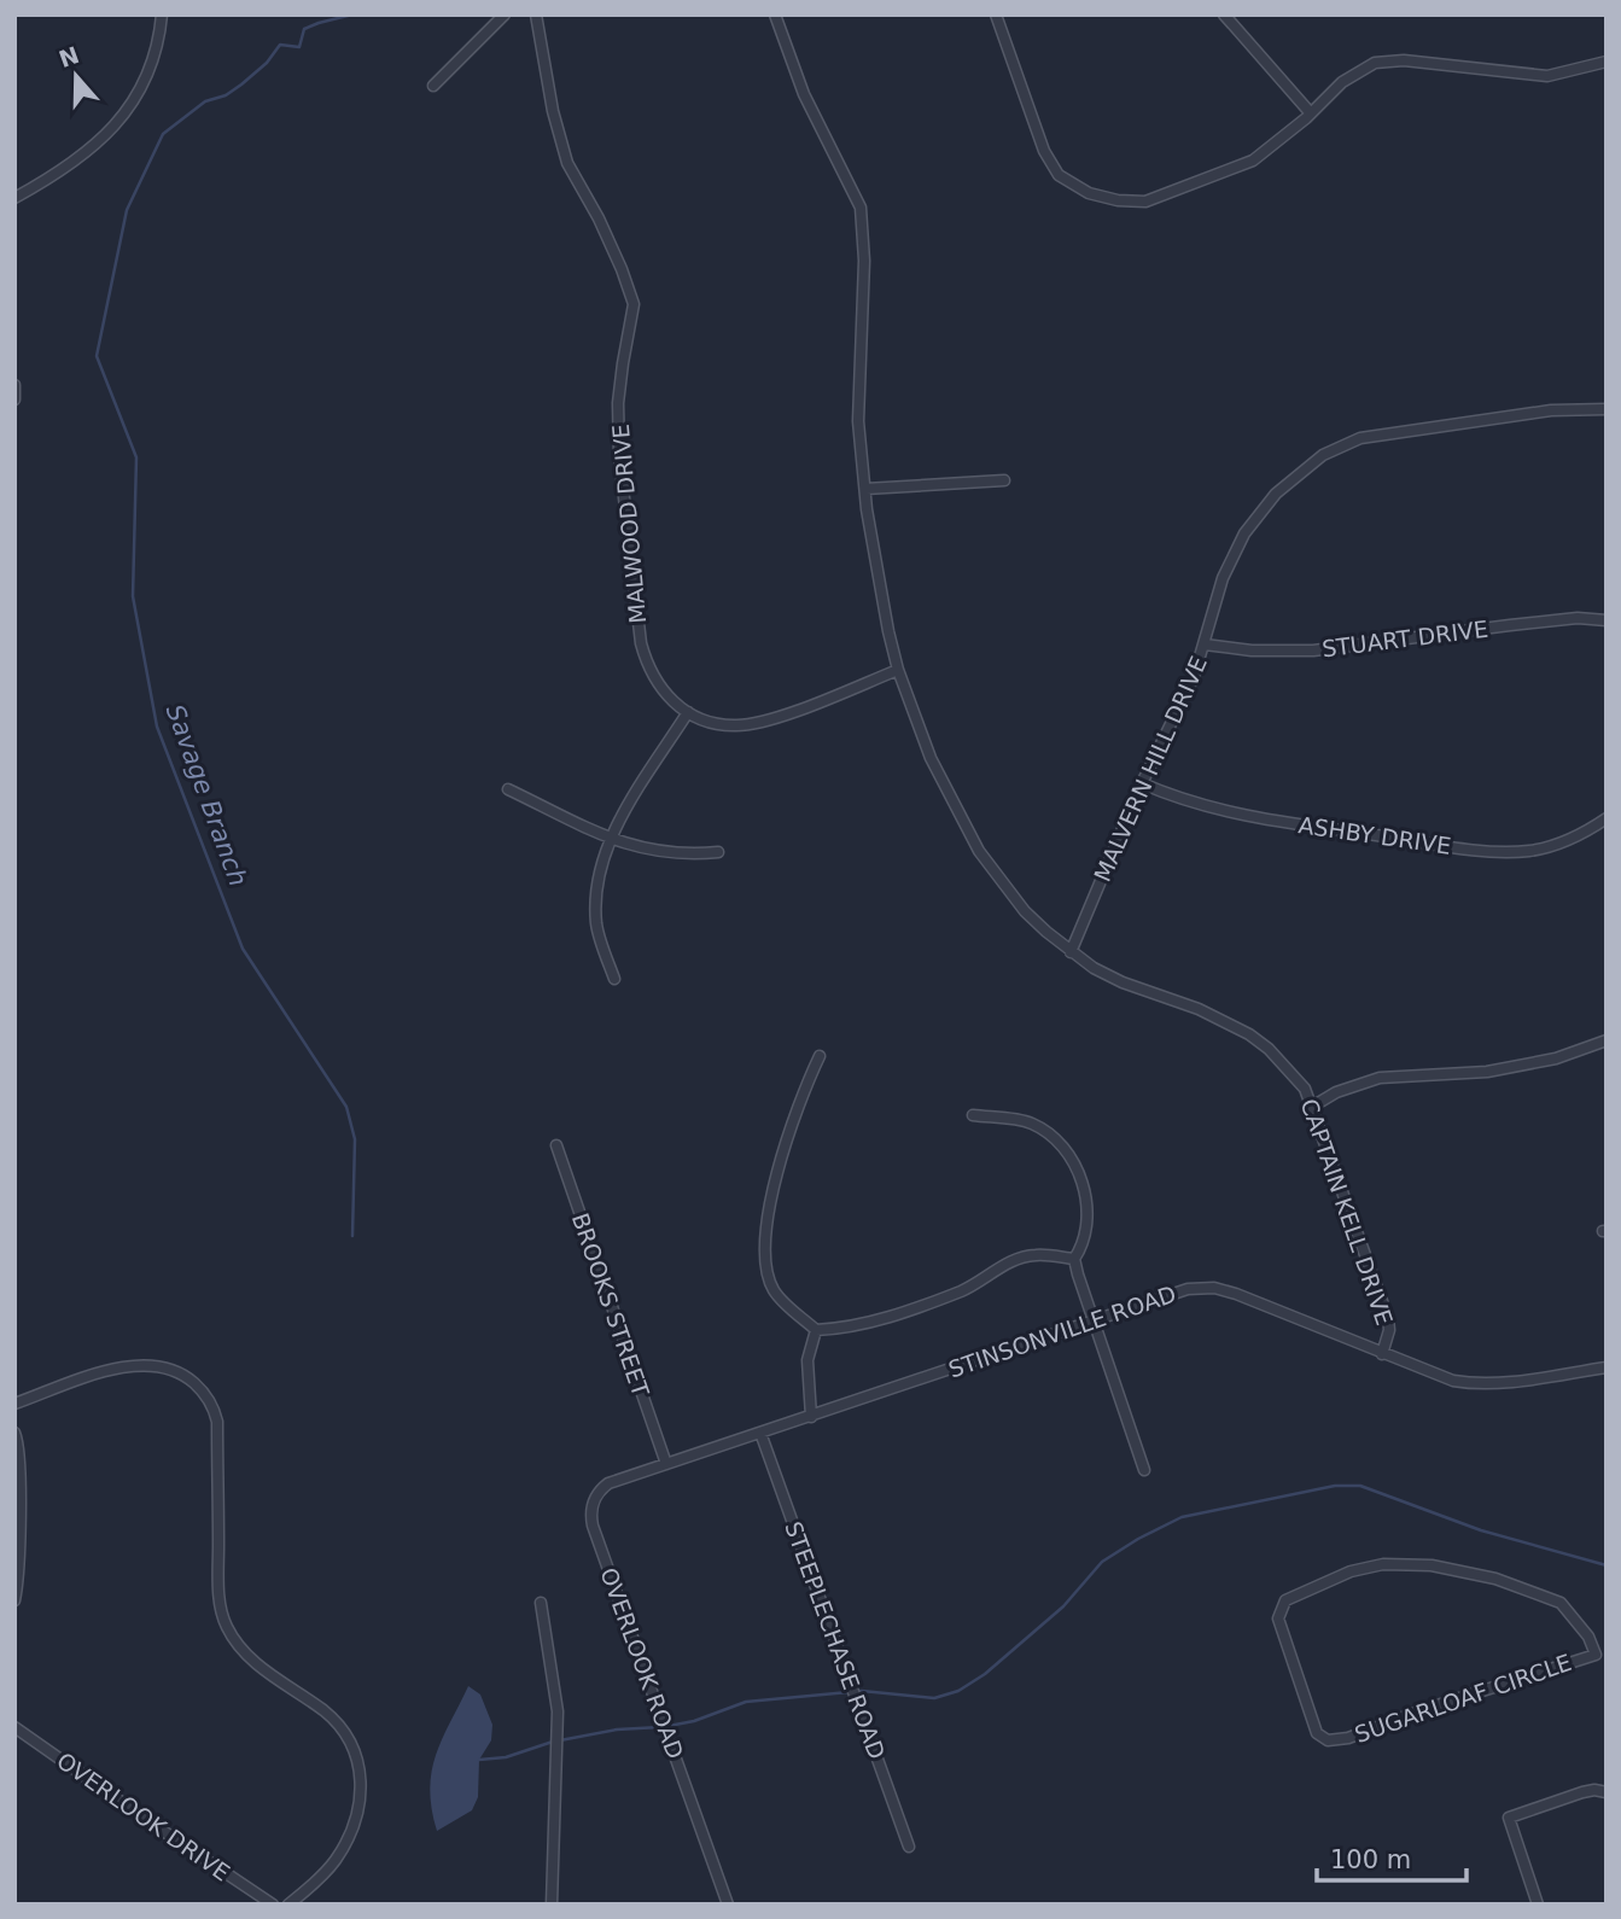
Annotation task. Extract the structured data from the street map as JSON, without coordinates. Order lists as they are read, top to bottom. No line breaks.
{"streets":{"street":["MALWOOD DRIVE","STUART DRIVE","MALVERN HILL DRIVE","ASHBY DRIVE","CAPTAIN KELL DRIVE","BROOKS STREET","STINSONVILLE ROAD","STEEPLECHASE ROAD","OVERLOOK ROAD","SUGARLOAF CIRCLE","OVERLOOK DRIVE"]},"crossings":[["MALWOOD DRIVE","CAPTAIN KELL DRIVE"],["STUART DRIVE","MALVERN HILL DRIVE"],["MALVERN HILL DRIVE","ASHBY DRIVE"],["MALVERN HILL DRIVE","CAPTAIN KELL DRIVE"],["CAPTAIN KELL DRIVE","STINSONVILLE ROAD"],["BROOKS STREET","STINSONVILLE ROAD"],["BROOKS STREET","OVERLOOK ROAD"],["STINSONVILLE ROAD","STEEPLECHASE ROAD"],["STINSONVILLE ROAD","OVERLOOK ROAD"]],"water":["Savage Branch"],"scale_bar":"100 m","north":"top"}
